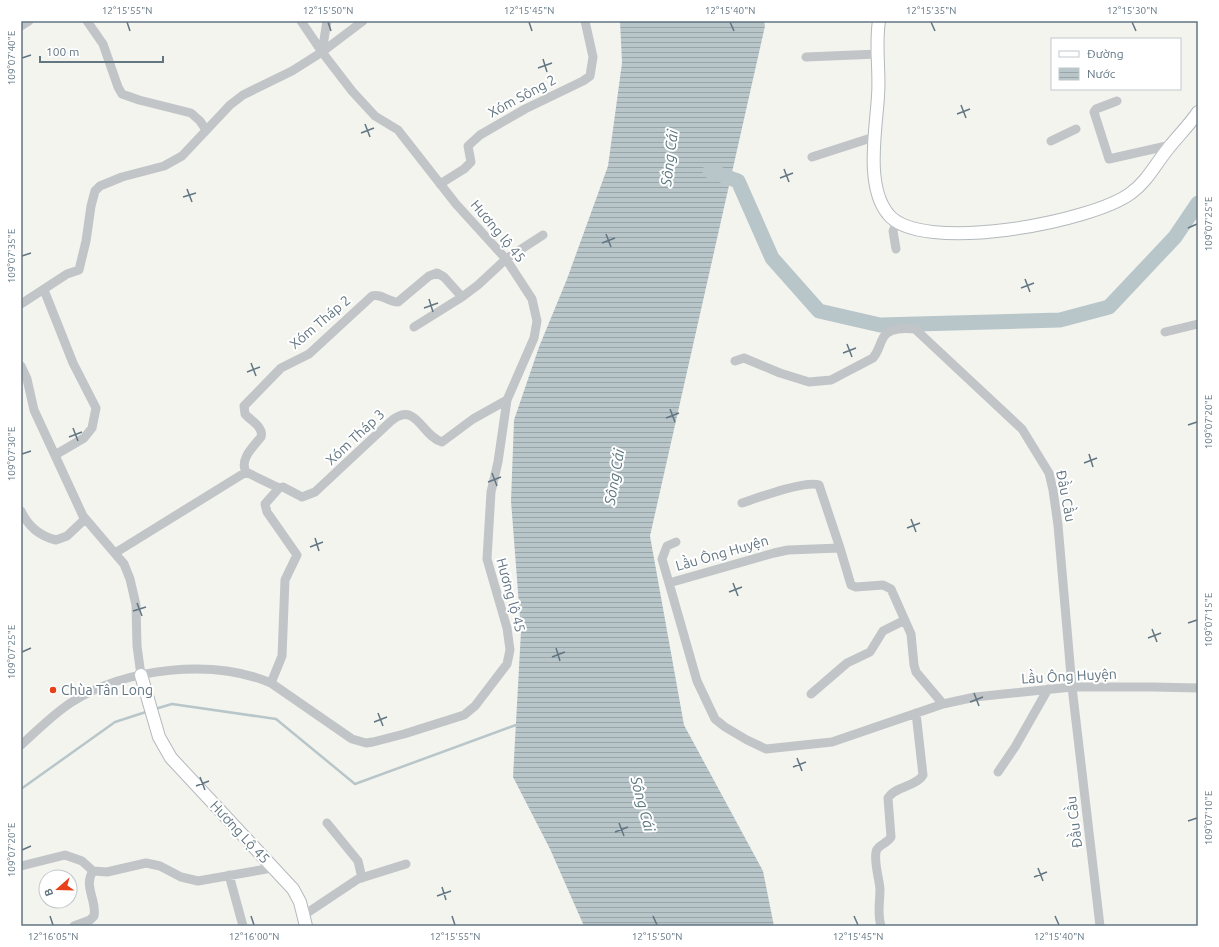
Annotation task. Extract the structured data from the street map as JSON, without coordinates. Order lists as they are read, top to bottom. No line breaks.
{"streets":{"street":["Xóm Sông 2","Hương lộ 45","Xóm Tháp 2","Xóm Tháp 3","Đầu Cầu","Lầu Ông Huyện","Hương Lộ 45"]},"crossings":[["Xóm Sông 2","Hương lộ 45"],["Hương lộ 45","Xóm Tháp 3"],["Hương lộ 45","Hương Lộ 45"],["Xóm Tháp 2","Xóm Tháp 3"],["Đầu Cầu","Lầu Ông Huyện"]],"water":["Sông Cái"],"places":["Chùa Tân Long"],"legend":["Đường","Nước"],"scale_bar":"100 m","north":"left","coordinates":["12°15'55\"N","12°15'50\"N","12°15'45\"N","12°15'40\"N","12°15'35\"N","12°15'30\"N","109°07'40\"E","109°07'25\"E","109°07'35\"E","109°07'20\"E","109°07'30\"E","109°07'15\"E","109°07'10\"E","12°16'05\"N","12°16'00\"N"]}
